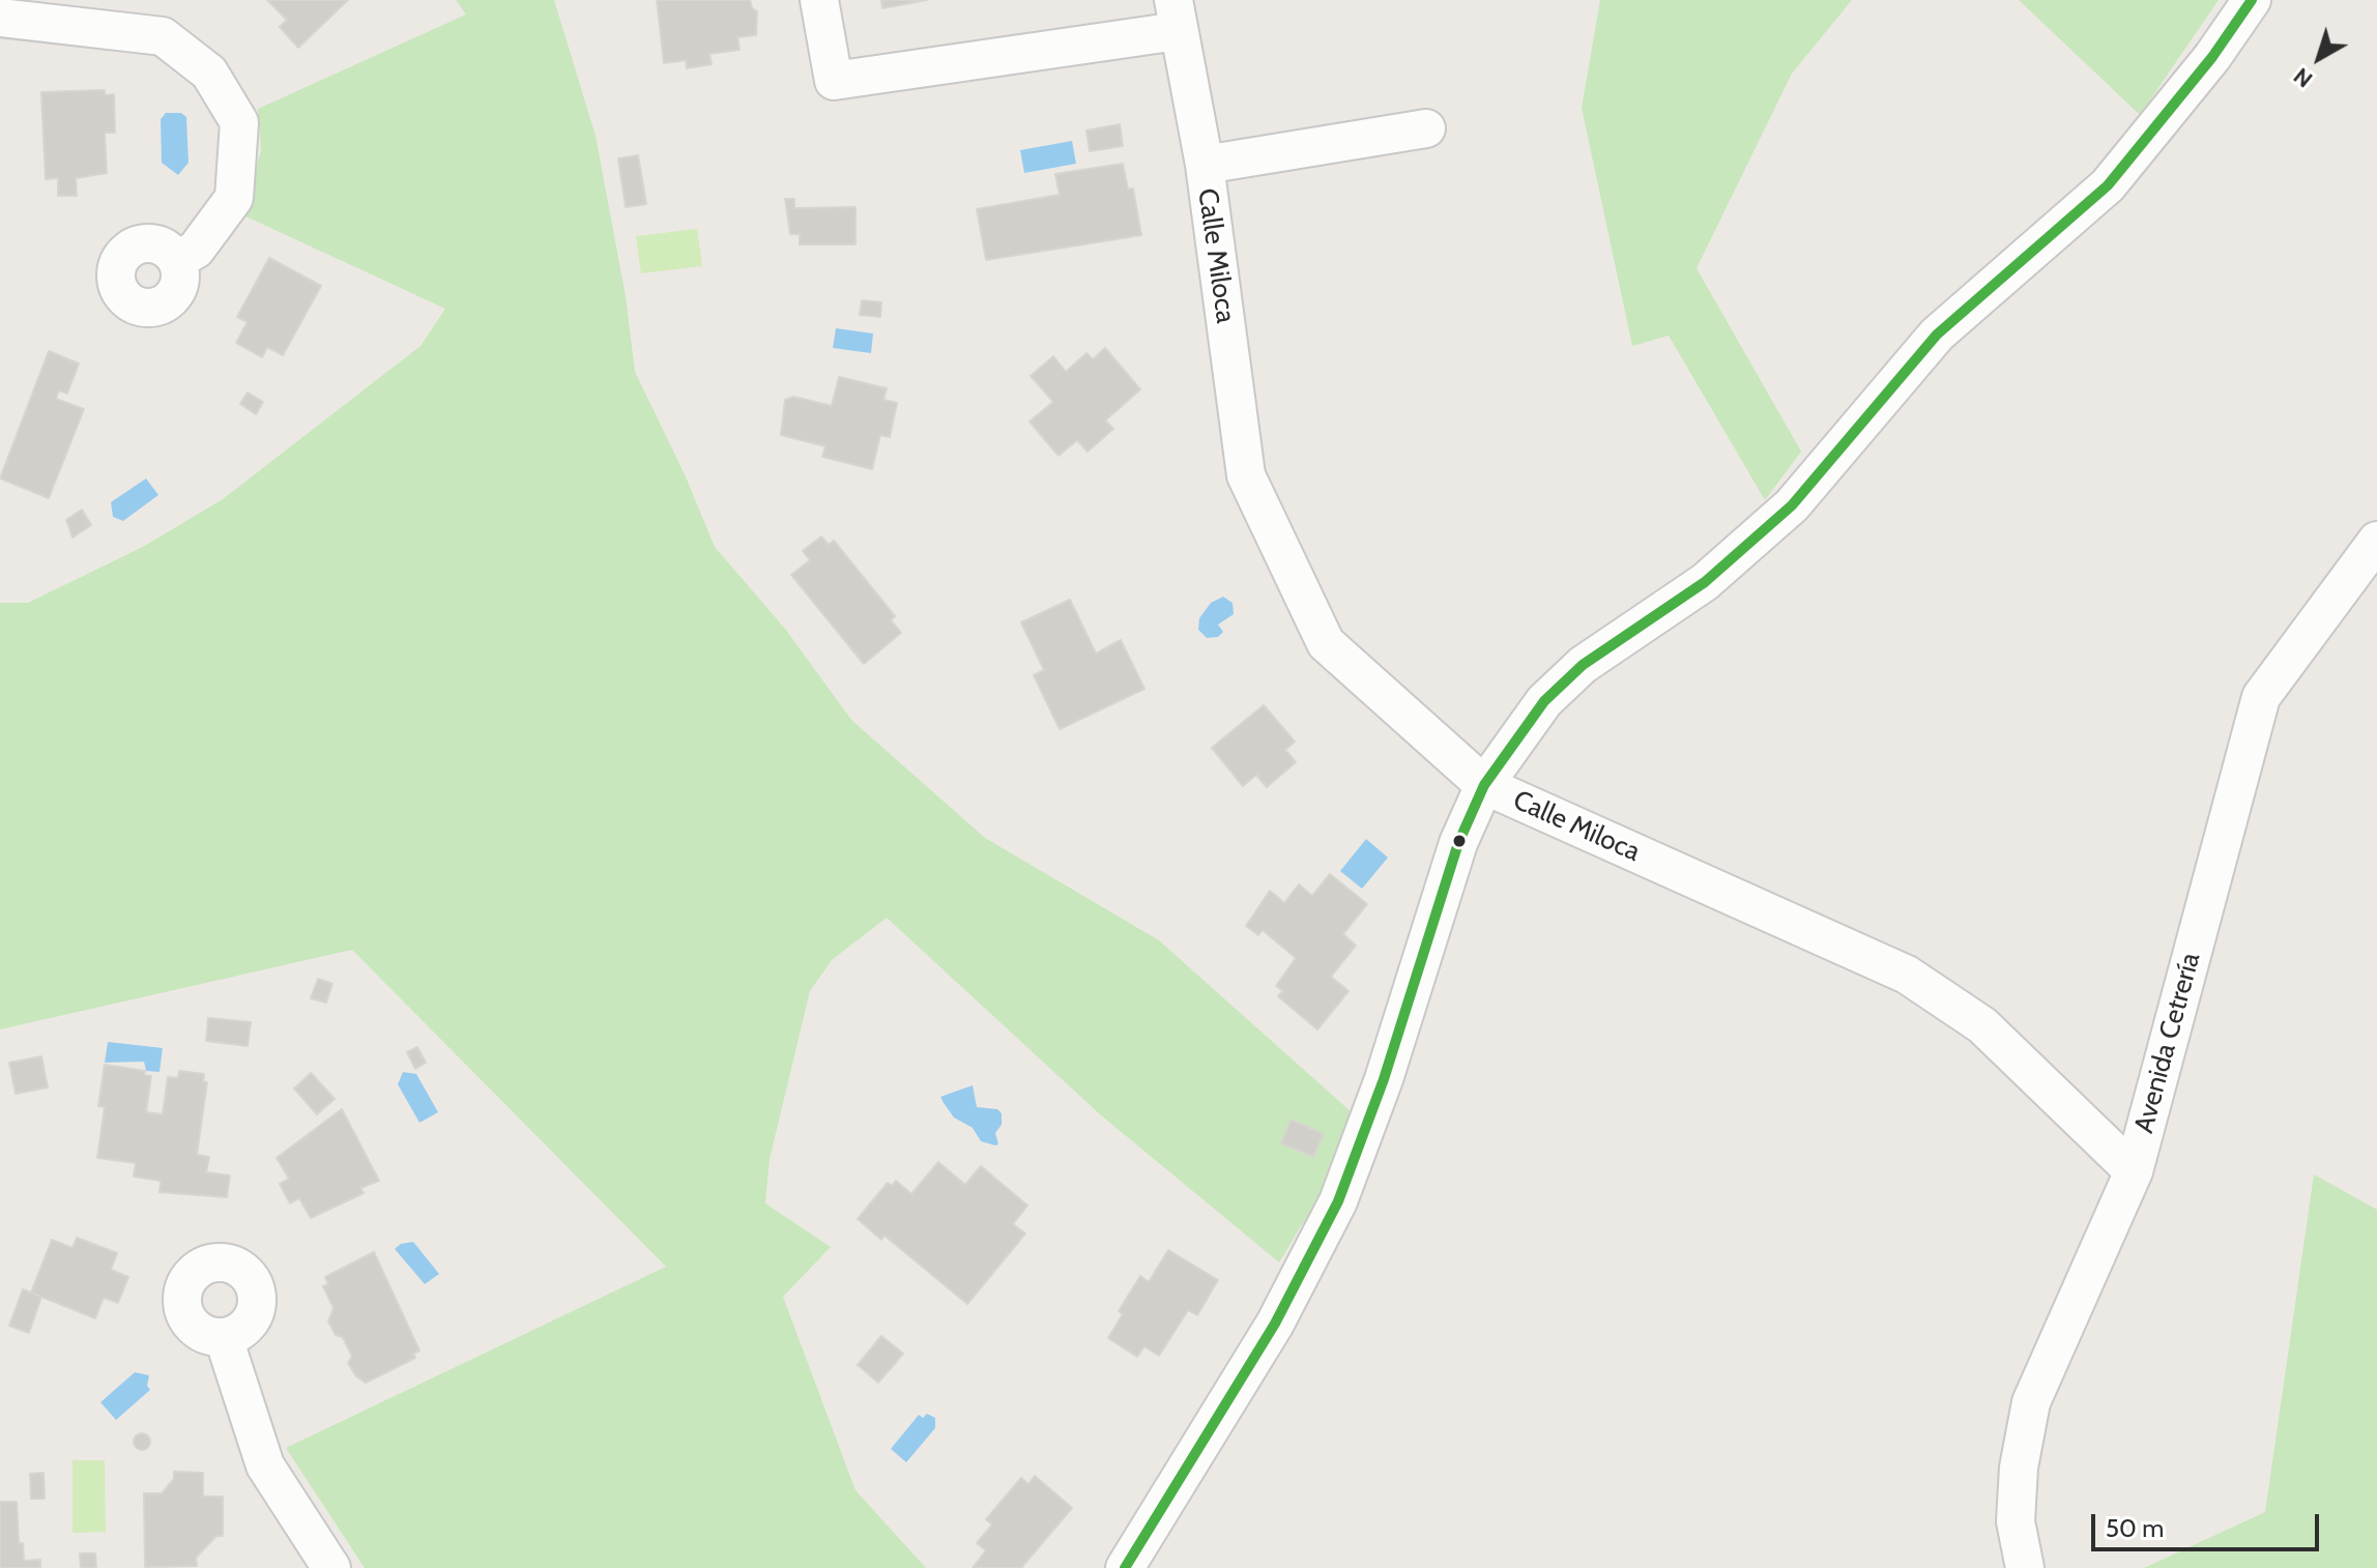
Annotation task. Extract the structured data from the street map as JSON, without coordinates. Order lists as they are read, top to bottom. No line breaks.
{"streets":{"street":["Calle Miloca","Avenida Cetrería"]},"crossings":[["Calle Miloca","Avenida Cetrería"]],"scale_bar":"50 m","north":"bottom left"}
